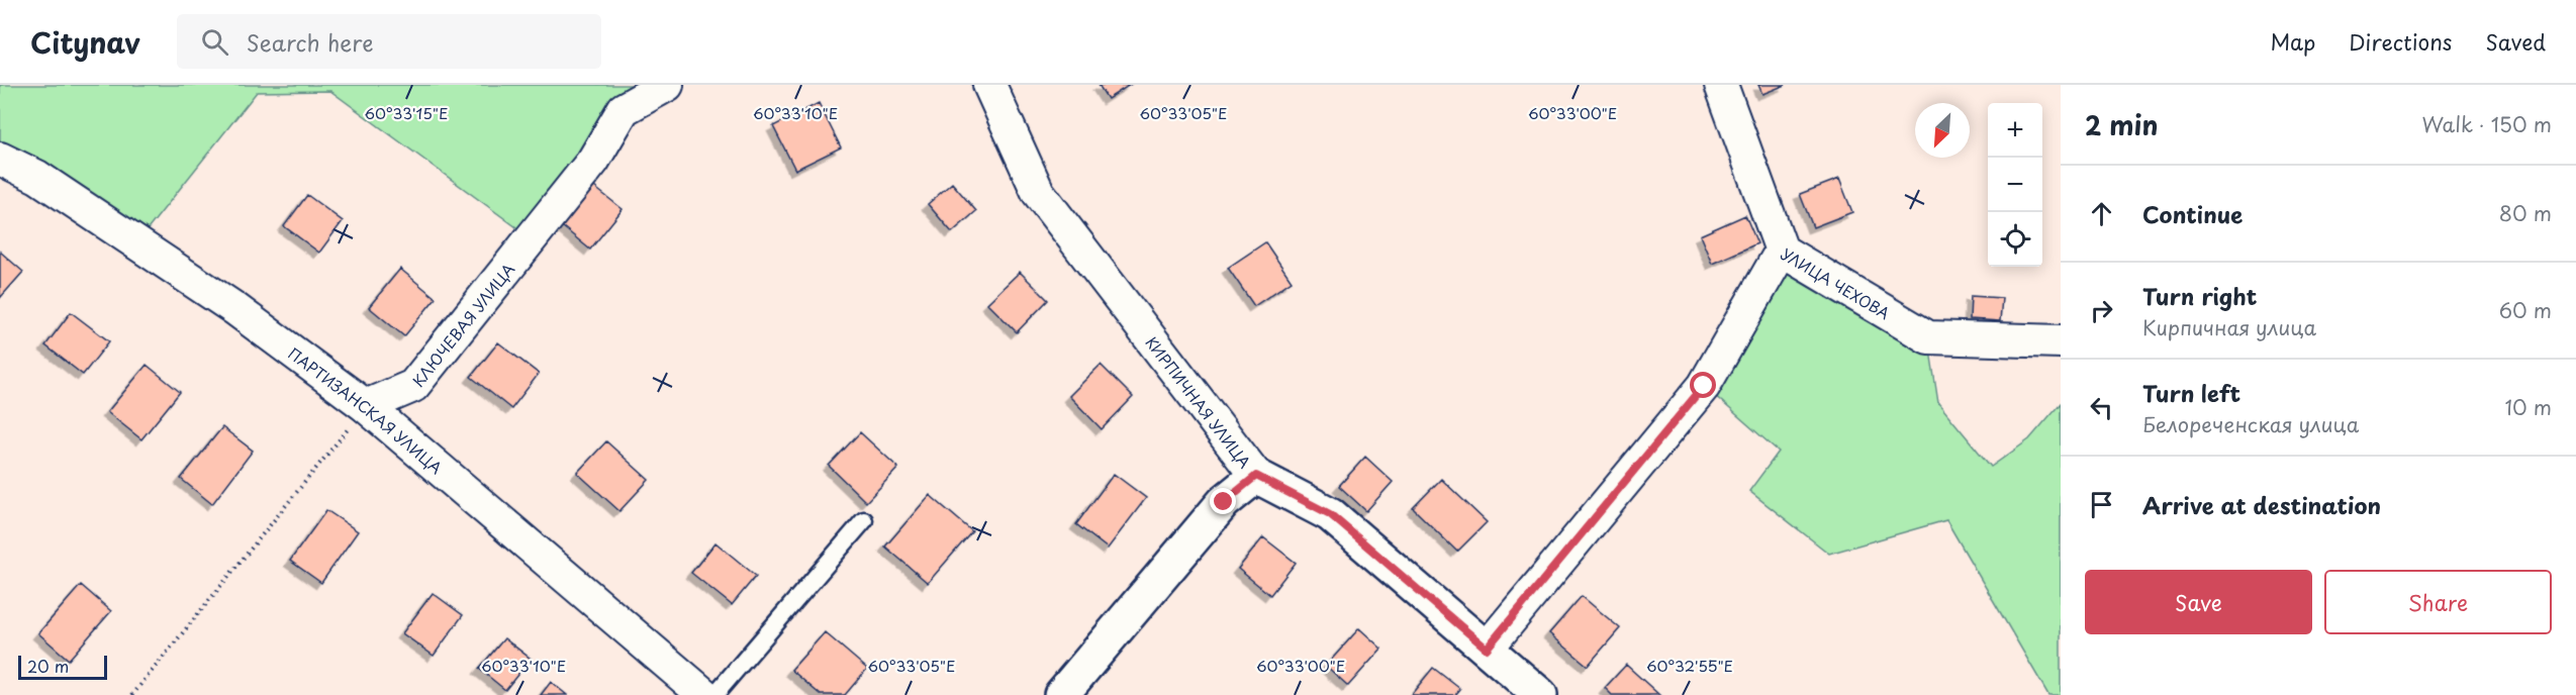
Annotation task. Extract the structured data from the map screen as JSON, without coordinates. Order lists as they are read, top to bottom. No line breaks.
{"streets":{"street":["УЛИЦА ЧЕХОВА","КЛЮЧЕВАЯ УЛИЦА","КИРПИЧНАЯ УЛИЦА","ПАРТИЗАНСКАЯ УЛИЦА"]},"crossings":[["КЛЮЧЕВАЯ УЛИЦА","ПАРТИЗАНСКАЯ УЛИЦА"]],"scale_bar":"20 m","north":"bottom left","page":{"header":"Citynav","search":"Search here","nav":["Map","Directions","Saved"],"heading":["2 min","Walk · 150 m"],"map_buttons":["+","−"],"list":[["Continue","80 m"],["Turn right","Кирпичная улица","60 m"],["Turn left","Белореченская улица","10 m"],"Arrive at destination"],"buttons":["Save","Share"],"scale":"20 m"},"coordinates":["60°33'15\"E","60°33'10\"E","60°33'05\"E","60°33'00\"E","60°32'55\"E"]}
